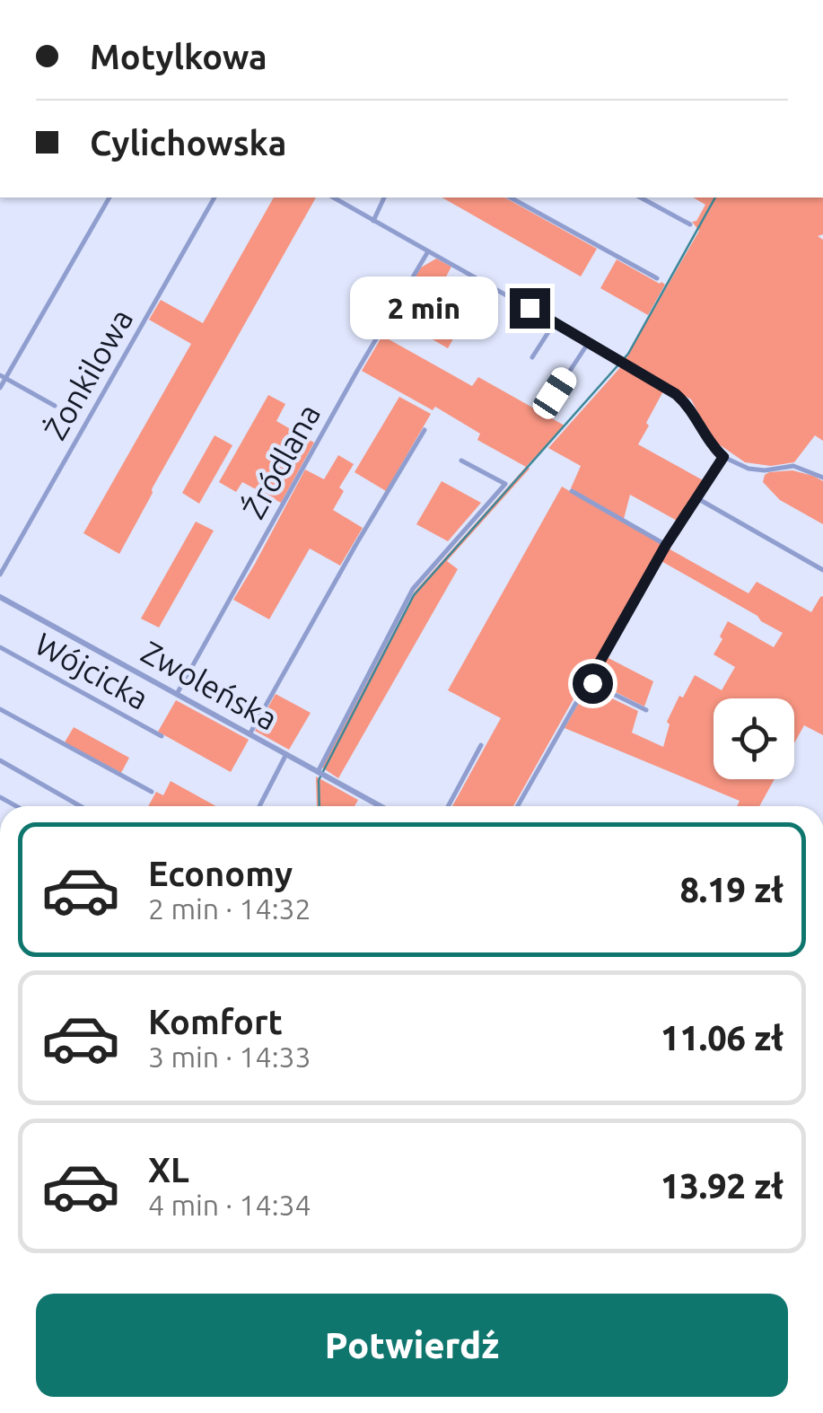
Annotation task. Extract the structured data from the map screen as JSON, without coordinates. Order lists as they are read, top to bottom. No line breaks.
{"streets":{"street":["Żonkilowa","Źródlana","Wójcicka","Zwoleńska"]},"crossings":[["Źródlana","Zwoleńska"]],"page":{"banner":["Motylkowa","Cylichowska"],"bubble":"2 min","list":[{"name":"Economy","note":"2 min · 14:32","value":"8.19 zł"},{"name":"Komfort","note":"3 min · 14:33","value":"11.06 zł"},{"name":"XL","note":"4 min · 14:34","value":"13.92 zł"}],"buttons":"Potwierdź"}}
